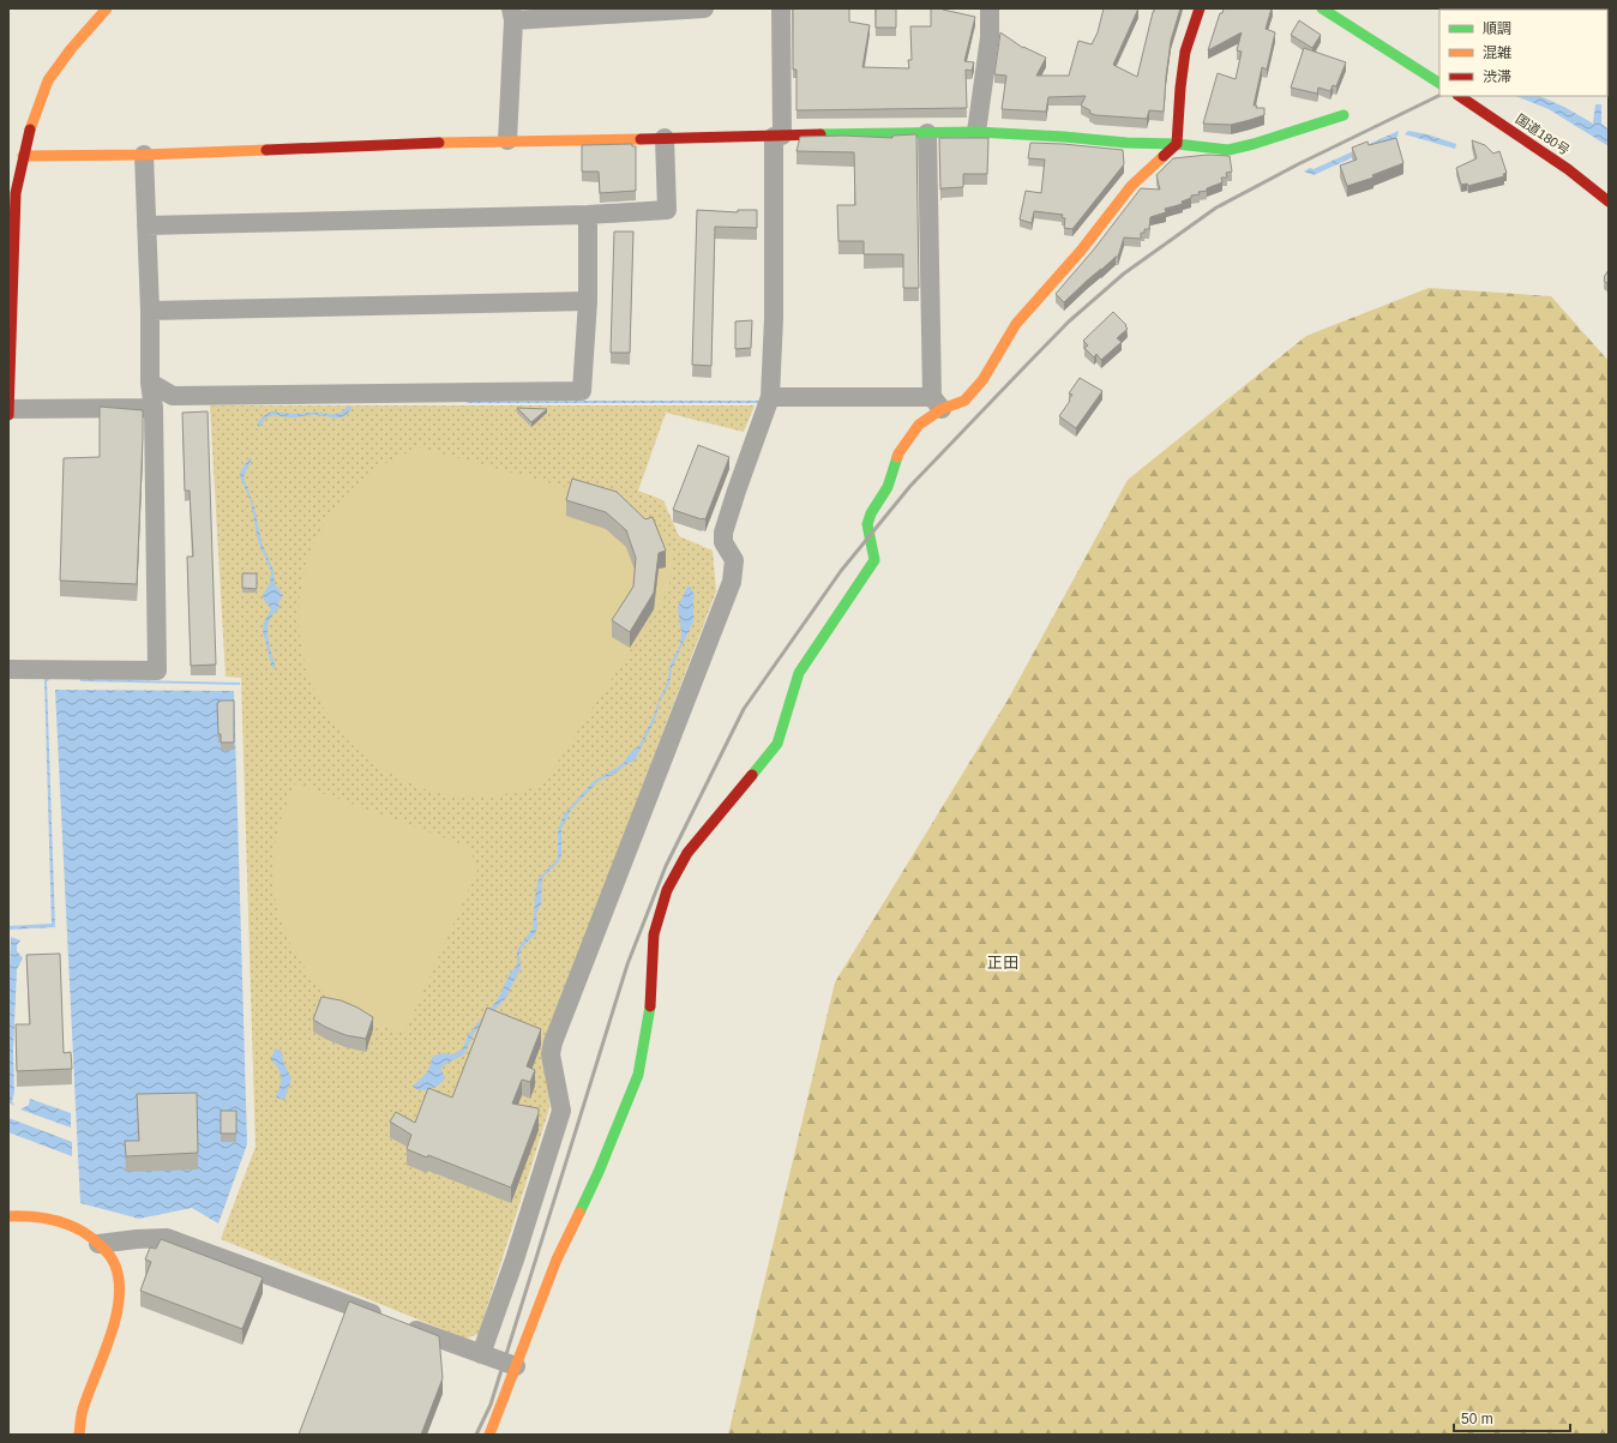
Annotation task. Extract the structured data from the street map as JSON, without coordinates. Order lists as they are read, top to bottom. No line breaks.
{"streets":{"main road":["国道180号"]},"districts":["正田"],"legend":["順調","混雑","渋滞"],"scale_bar":"50 m"}
